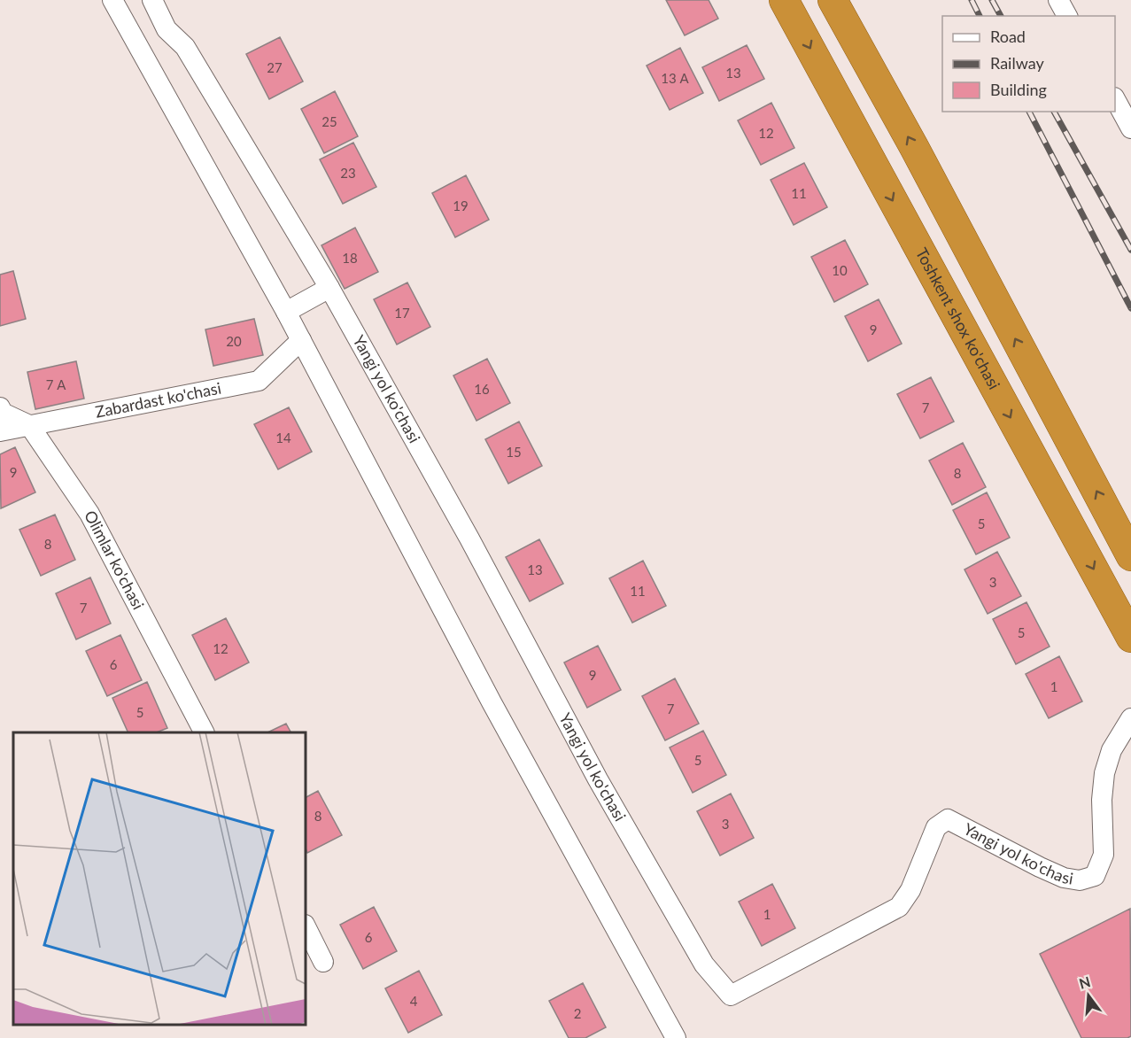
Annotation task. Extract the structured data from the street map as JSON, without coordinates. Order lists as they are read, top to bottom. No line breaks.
{"streets":{"highway":["Toshkent shox ko'chasi"],"street":["Yangi yol ko'chasi","Zabardast ko'chasi","Olimlar ko'chasi"]},"crossings":[["Zabardast ko'chasi","Olimlar ko'chasi"]],"house_numbers":["27","13","13 А","25","12","23","11","19","18","10","17","9","20","7 А","16","7","14","15","9","8","5","8","13","3","11","7","5","12","6","9","1","7","5","5","8","3","1","6","4","2"],"legend":["Road","Railway","Building"],"north":"top"}
